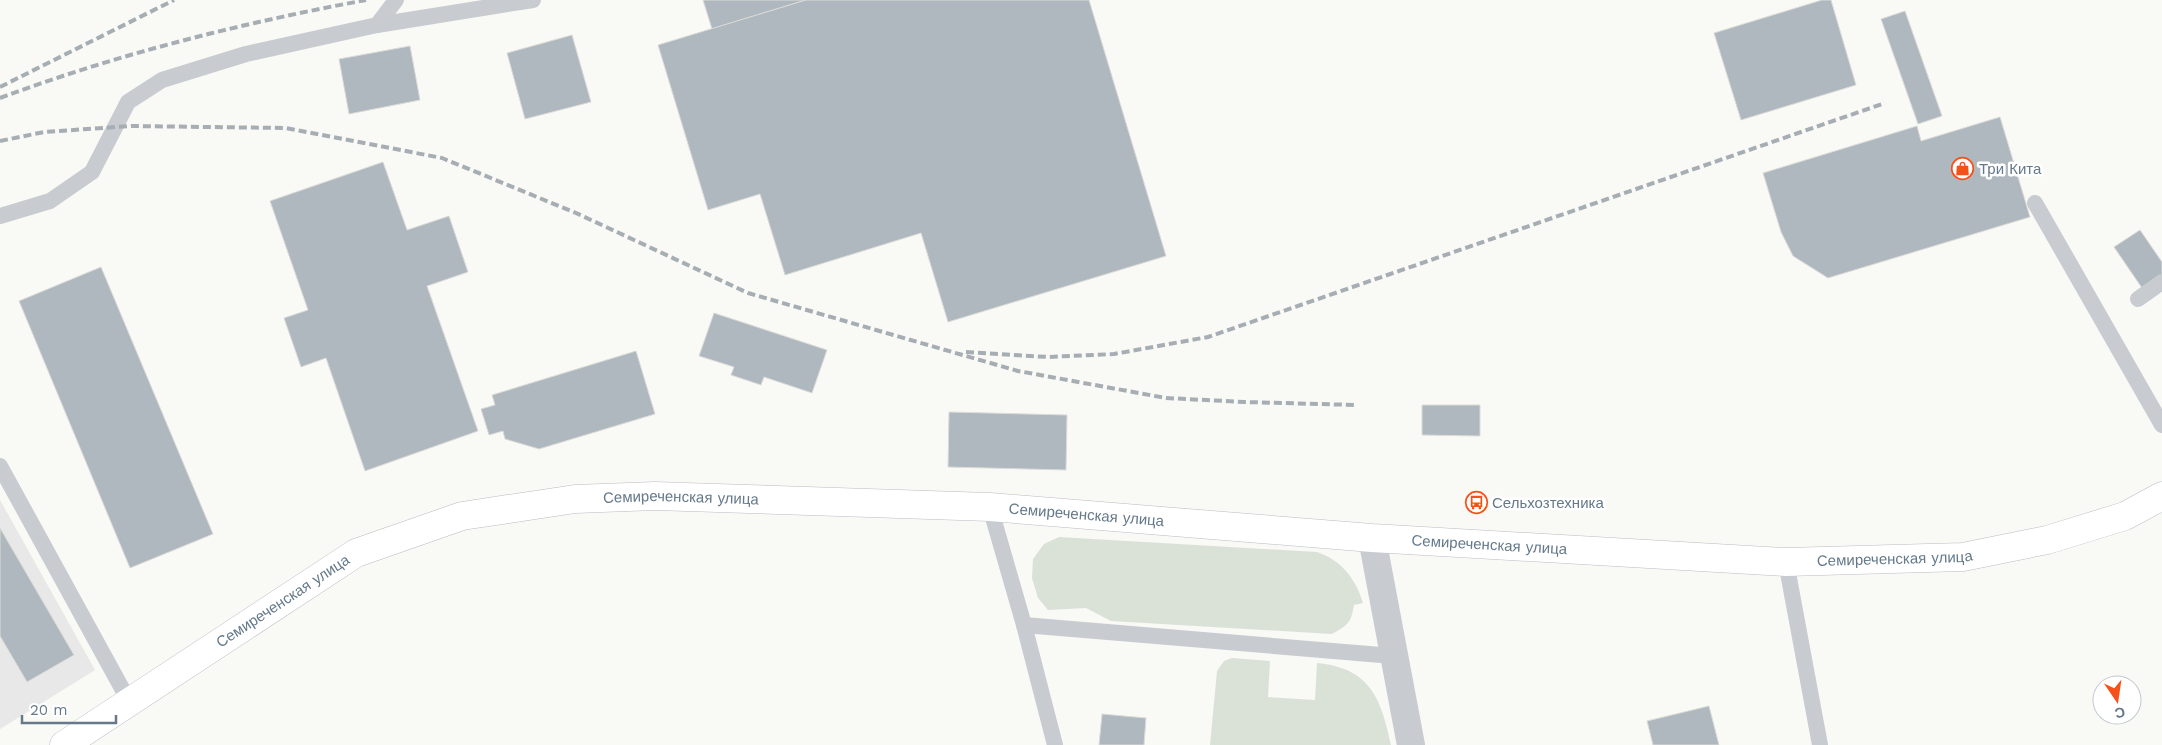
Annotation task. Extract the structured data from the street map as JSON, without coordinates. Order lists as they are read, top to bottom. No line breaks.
{"streets":{"main road":["Семиреченская улица"]},"places":{"shop":["Три Кита"],"bus stop":["Сельхозтехника"]},"scale_bar":"20 m","north":"bottom"}
